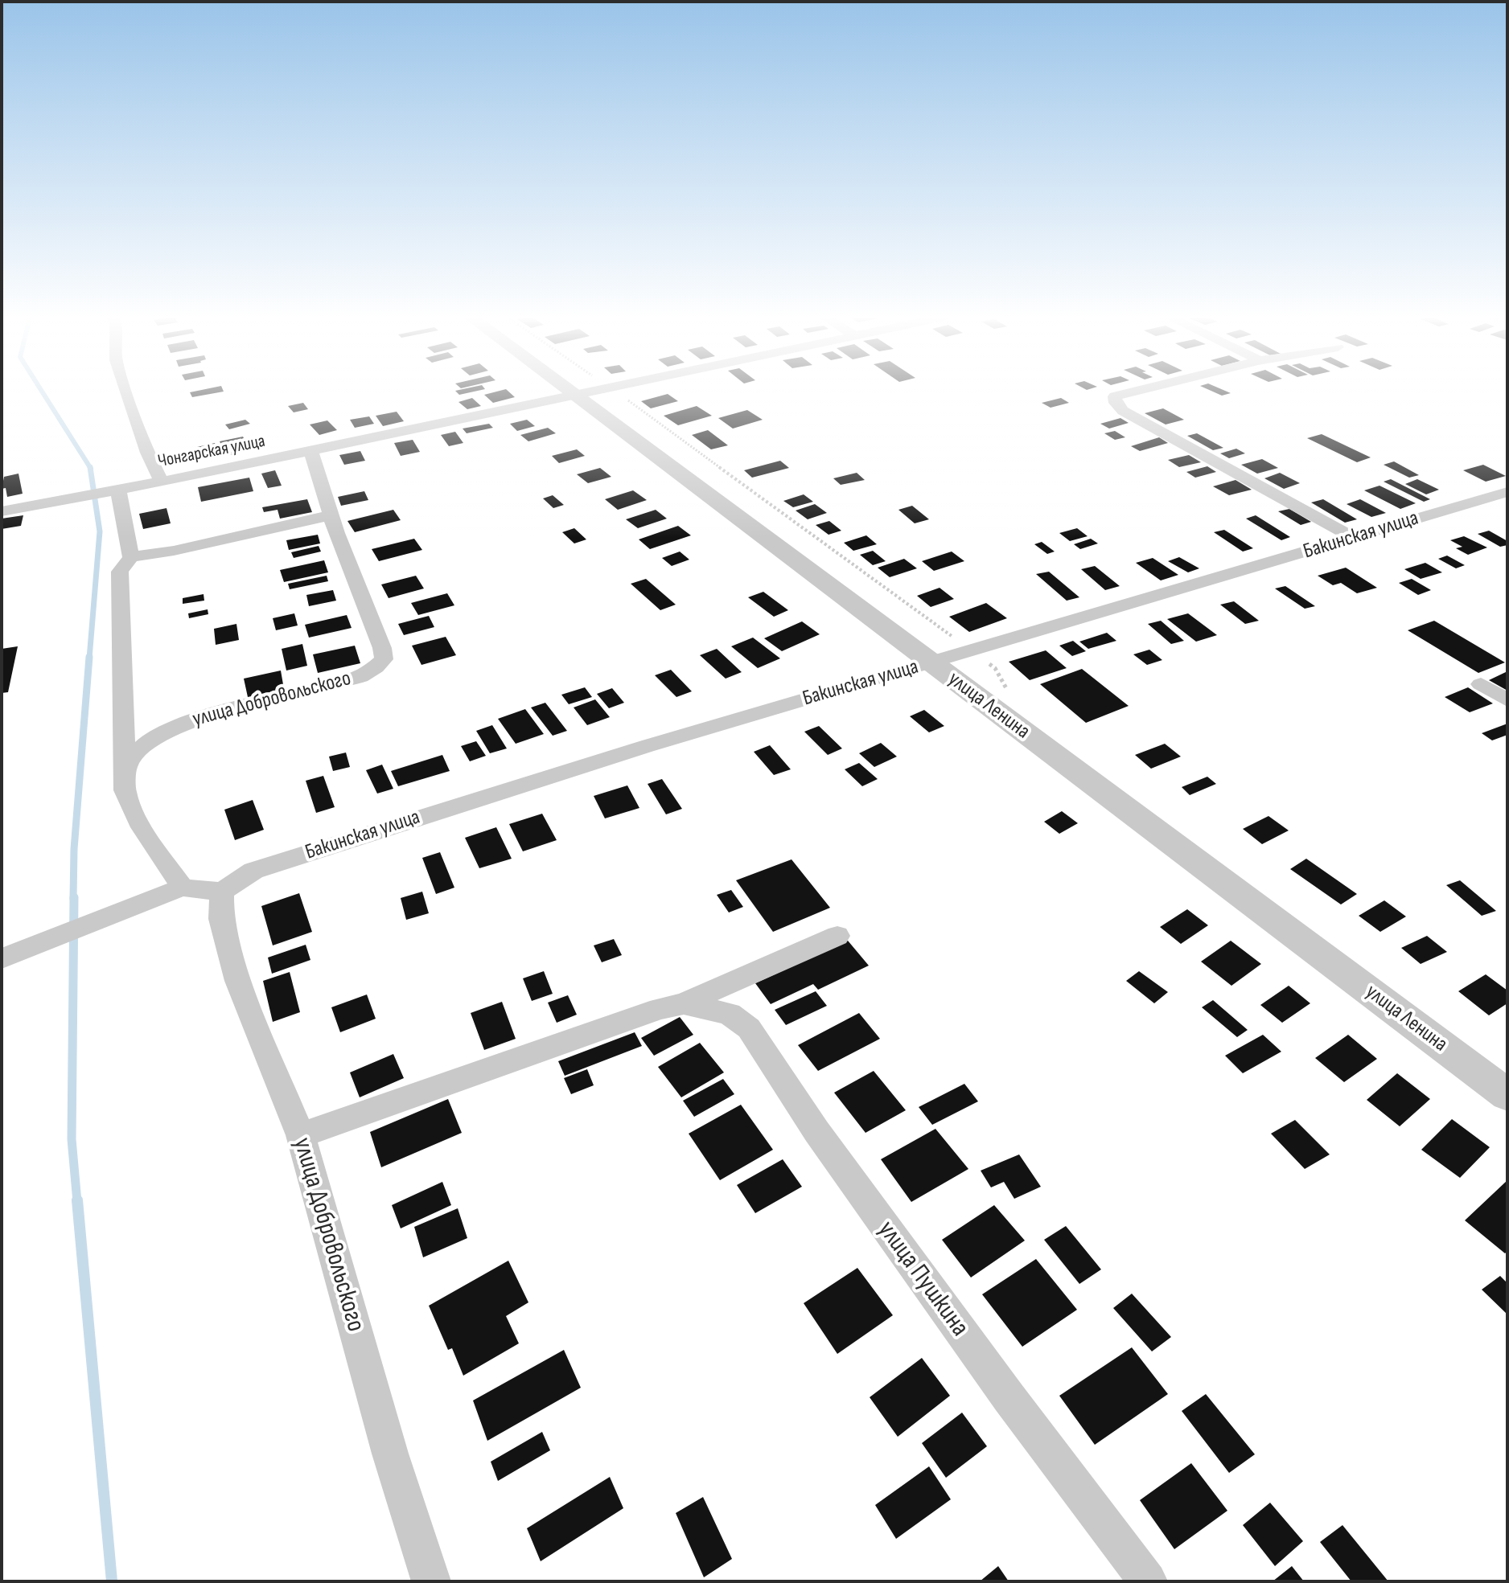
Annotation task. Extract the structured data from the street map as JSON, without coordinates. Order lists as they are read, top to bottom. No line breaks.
{"streets":{"street":["Чонгарская улица","Бакинская улица","улица Добровольского","улица Ленина","улица Пушкина"]},"crossings":[["Чонгарская улица","улица Добровольского"],["Чонгарская улица","улица Ленина"],["Бакинская улица","улица Добровольского"],["Бакинская улица","улица Ленина"]]}
